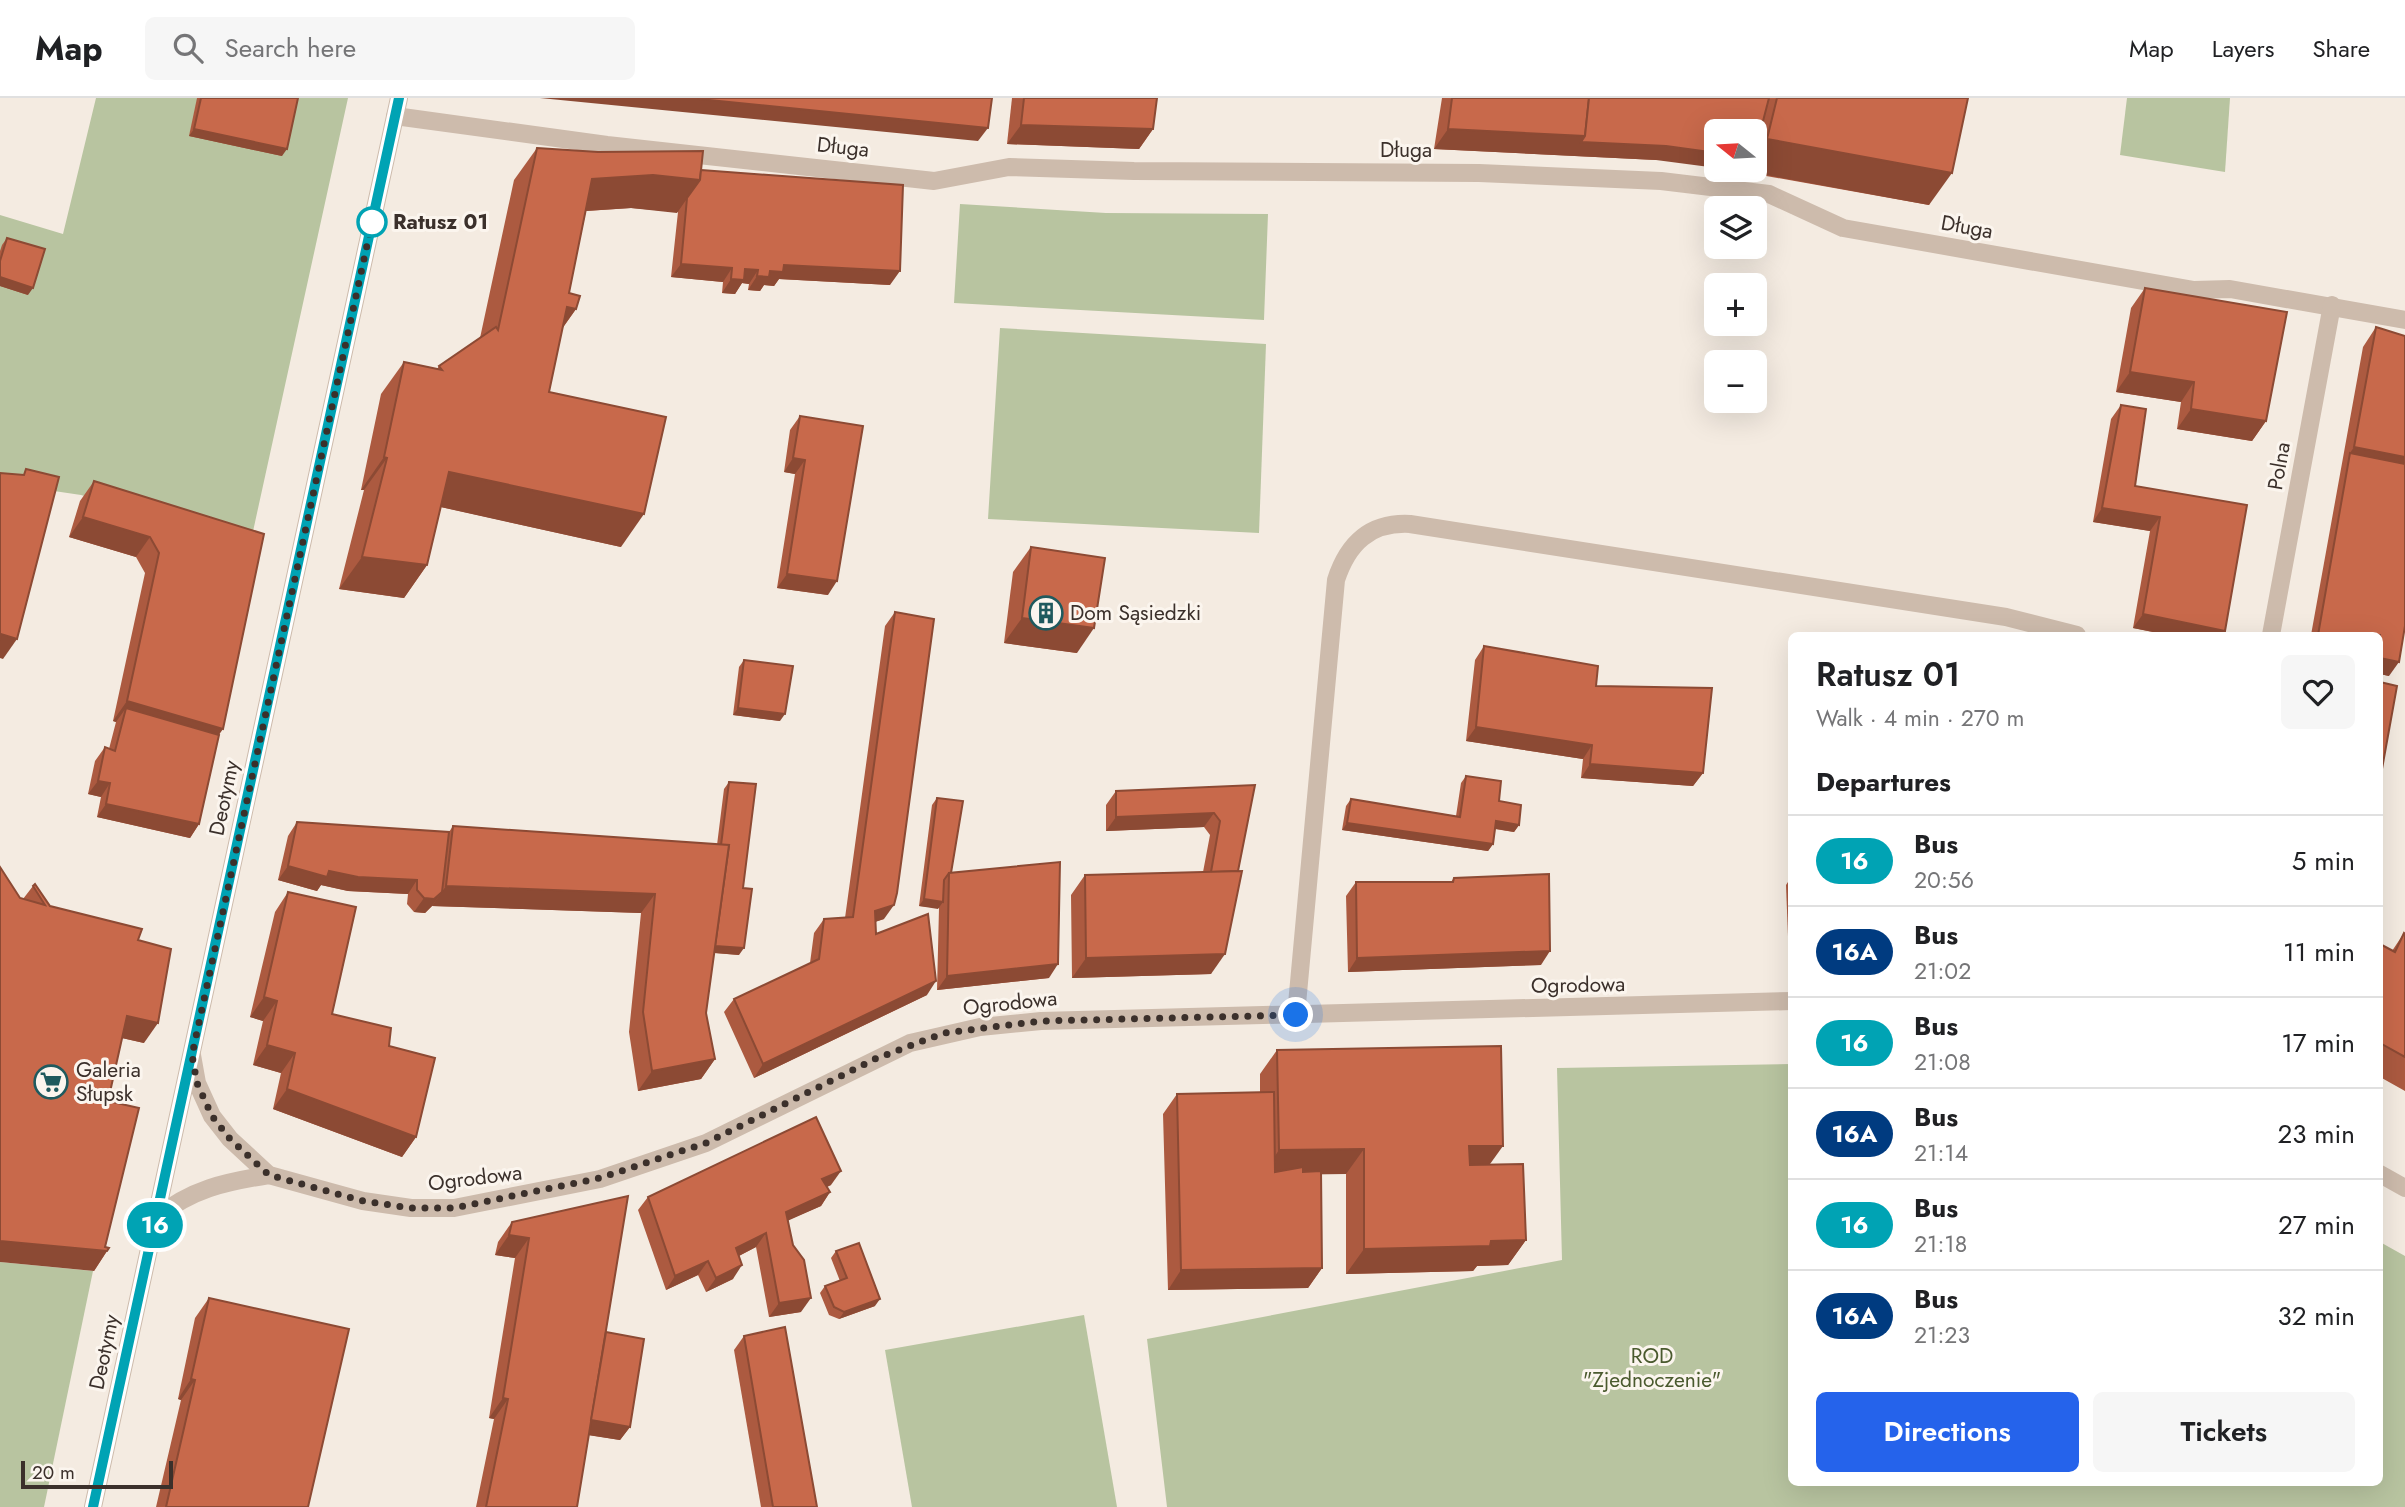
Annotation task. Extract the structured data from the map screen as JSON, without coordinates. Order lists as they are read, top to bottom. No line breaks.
{"streets":{"street":["Długa","Polna","Deotymy","Ogrodowa"]},"crossings":[["Długa","Polna"],["Długa","Deotymy"],["Deotymy","Ogrodowa"]],"parks":["ROD \"Zjednoczenie\""],"places":{"other":["Ratusz 01"],"building":["Dom Sąsiedzki"],"supermarket":["Galeria Słupsk"]},"lines":["bus line 16"],"scale_bar":"20 m","north":"left","page":{"header":"Map","search":"Search here","nav":["Map","Layers","Share"],"on_map":"16","map_buttons":["+","−"],"heading":[["Ratusz 01","Walk · 4 min · 270 m"],"Departures"],"list":[{"mark":"16","name":"Bus","note":"20:56","value":"5 min"},{"mark":"16A","name":"Bus","note":"21:02","value":"11 min"},{"mark":"16","name":"Bus","note":"21:08","value":"17 min"},{"mark":"16A","name":"Bus","note":"21:14","value":"23 min"},{"mark":"16","name":"Bus","note":"21:18","value":"27 min"},{"mark":"16A","name":"Bus","note":"21:23","value":"32 min"}],"buttons":["Directions","Tickets"],"scale":"20 m"}}
